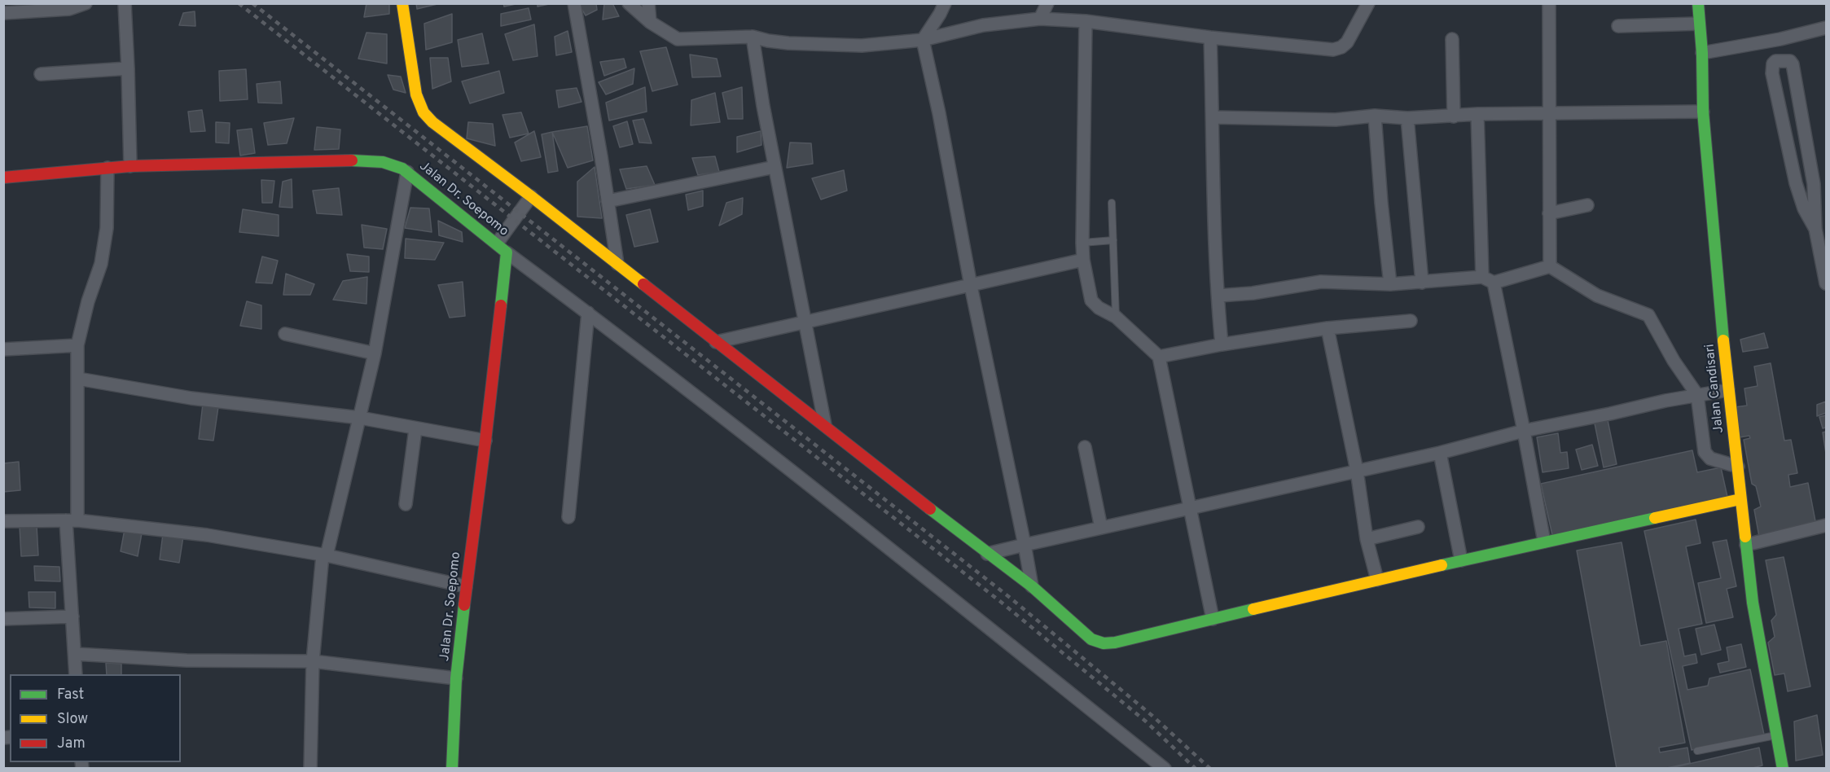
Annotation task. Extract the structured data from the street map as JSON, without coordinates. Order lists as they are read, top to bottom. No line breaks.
{"streets":{"street":["Jalan Dr. Soepomo","Jalan Candisari"]},"legend":["Fast","Slow","Jam"]}
